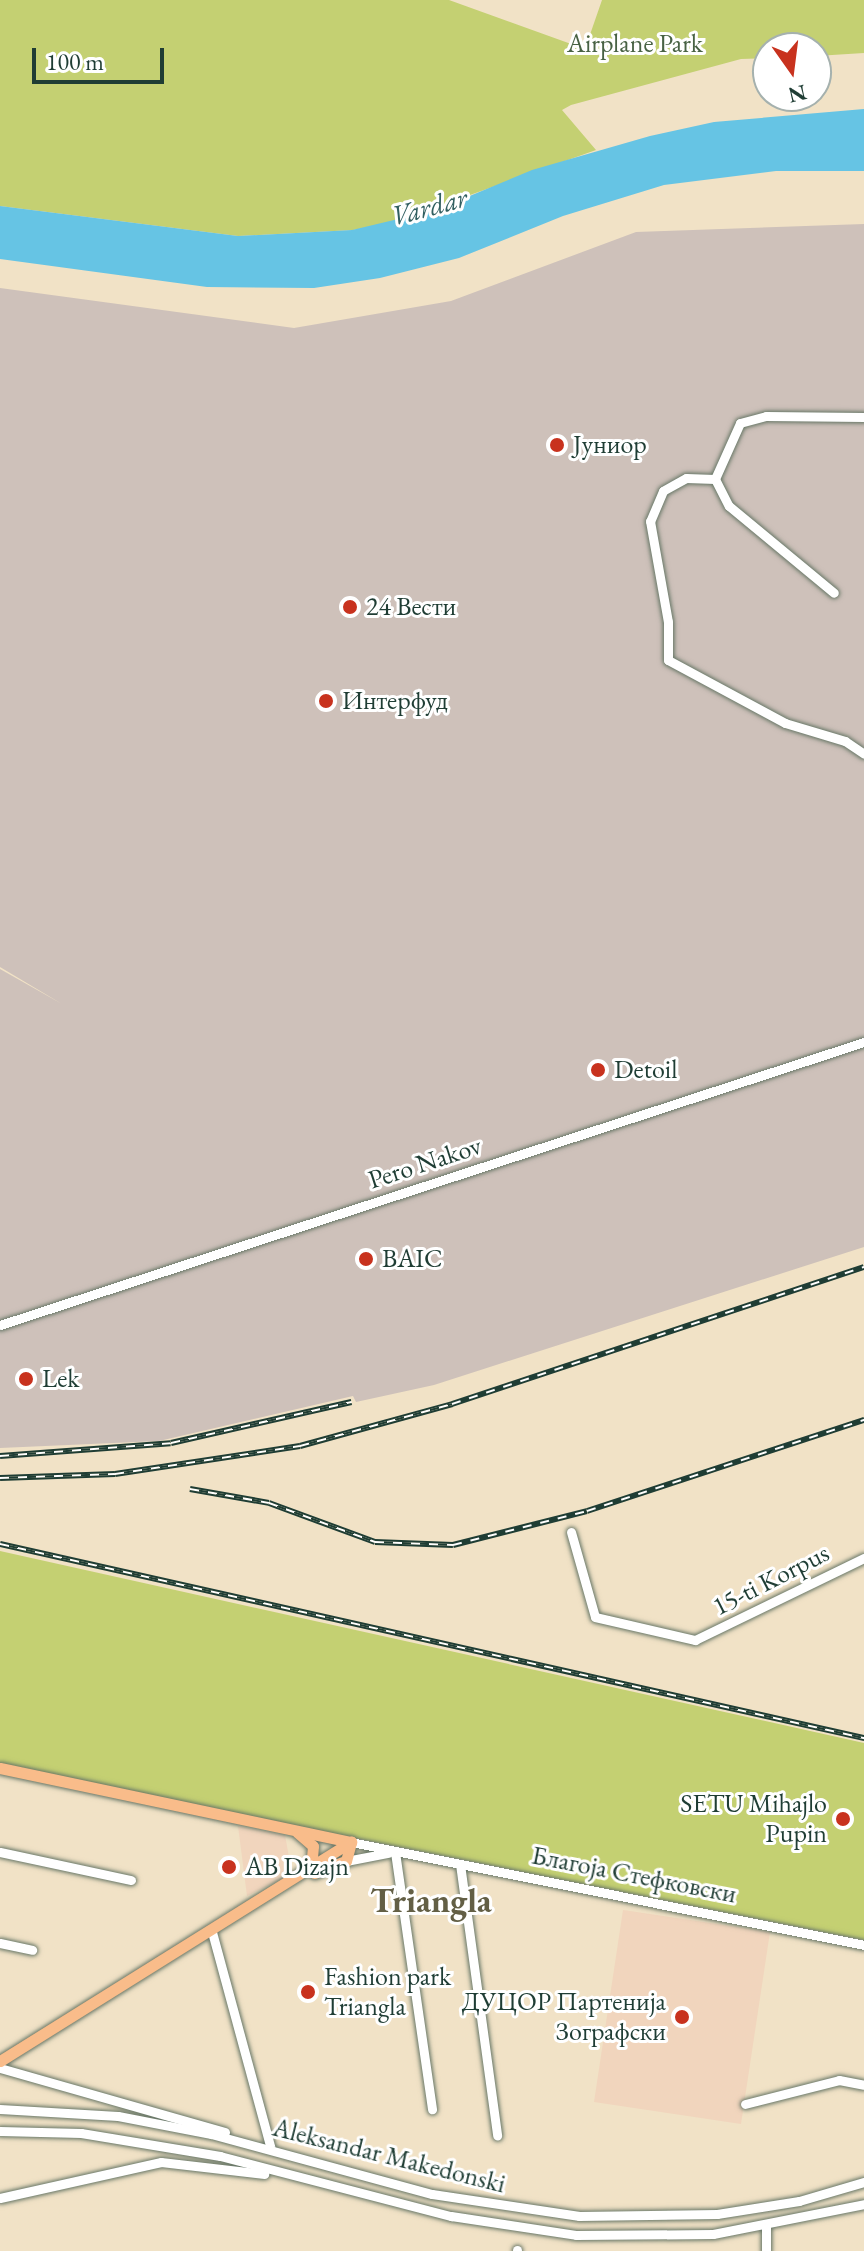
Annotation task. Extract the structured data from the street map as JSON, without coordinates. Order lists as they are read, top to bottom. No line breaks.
{"streets":{"main road":["Благоја Стефковски"],"street":["Pero Nakov","15-ti Korpus","Aleksandar Makedonski"]},"districts":["Triangla"],"water":["Vardar"],"parks":["Airplane Park"],"places":["Јуниор","24 Вести","Интерфуд","Detoil","BAIC","Lek","SETU Mihajlo Pupin","AB Dizajn","Fashion park Triangla","ДУЦОР Партенија Зографски"],"scale_bar":"100 m","north":"bottom"}
